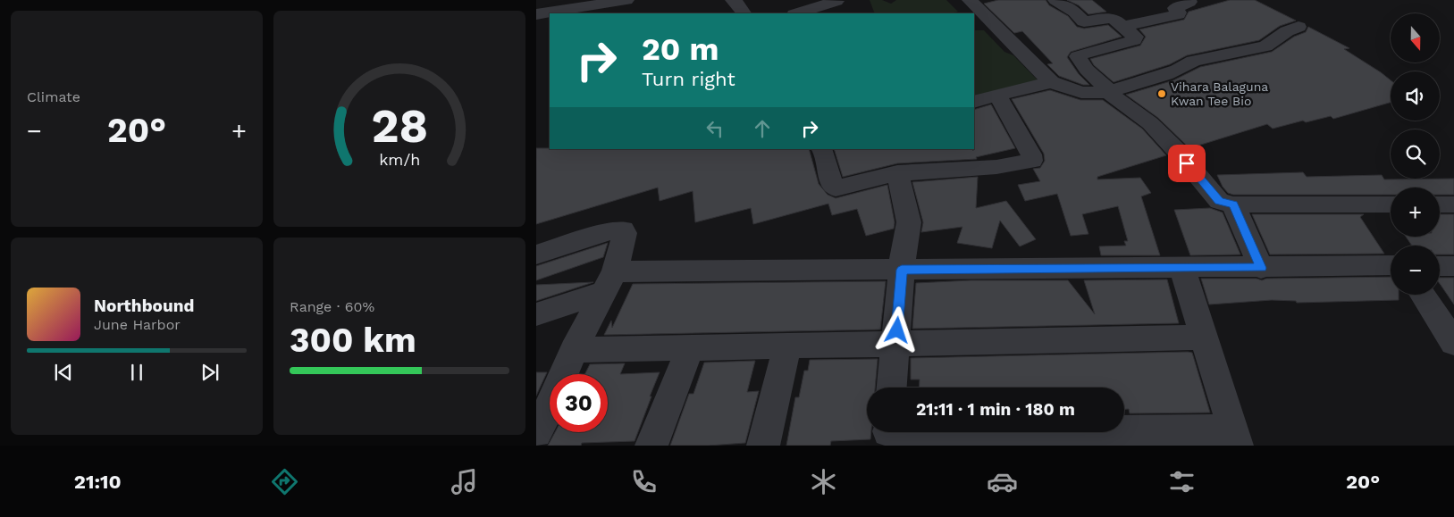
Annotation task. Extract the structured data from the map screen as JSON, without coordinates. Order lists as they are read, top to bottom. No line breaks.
{"places":["Vihara Balaguna Kwan Tee Bio"],"north":"bottom","page":{"tile":["Climate",["Range · 60%","300 km"]],"map_buttons":["+","−"],"turn":["20 m","Turn right"],"heat":["−","20°","+"],"song":["Northbound","June Harbor"],"limit":"30","trip":"21:11 · 1 min · 180 m","tabs":["21:10","20°"],"gauge":["28","km/h"]}}
